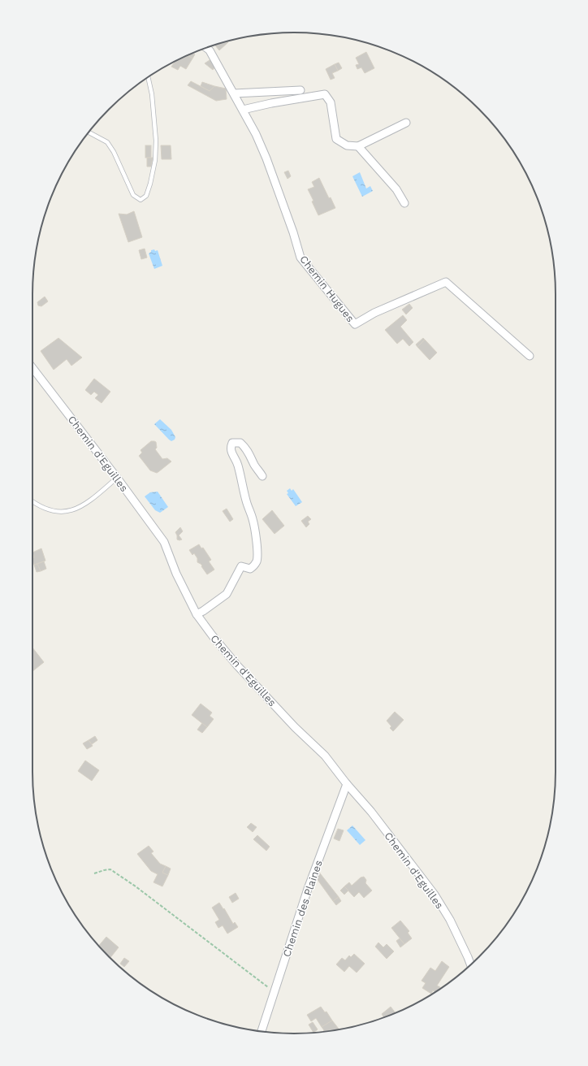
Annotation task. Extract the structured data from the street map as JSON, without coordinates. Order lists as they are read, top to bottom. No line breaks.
{"streets":{"street":["Chemin Hugues","Chemin d'Eguilles","Chemin des Plaines"]},"crossings":[["Chemin d'Eguilles","Chemin des Plaines"]]}
